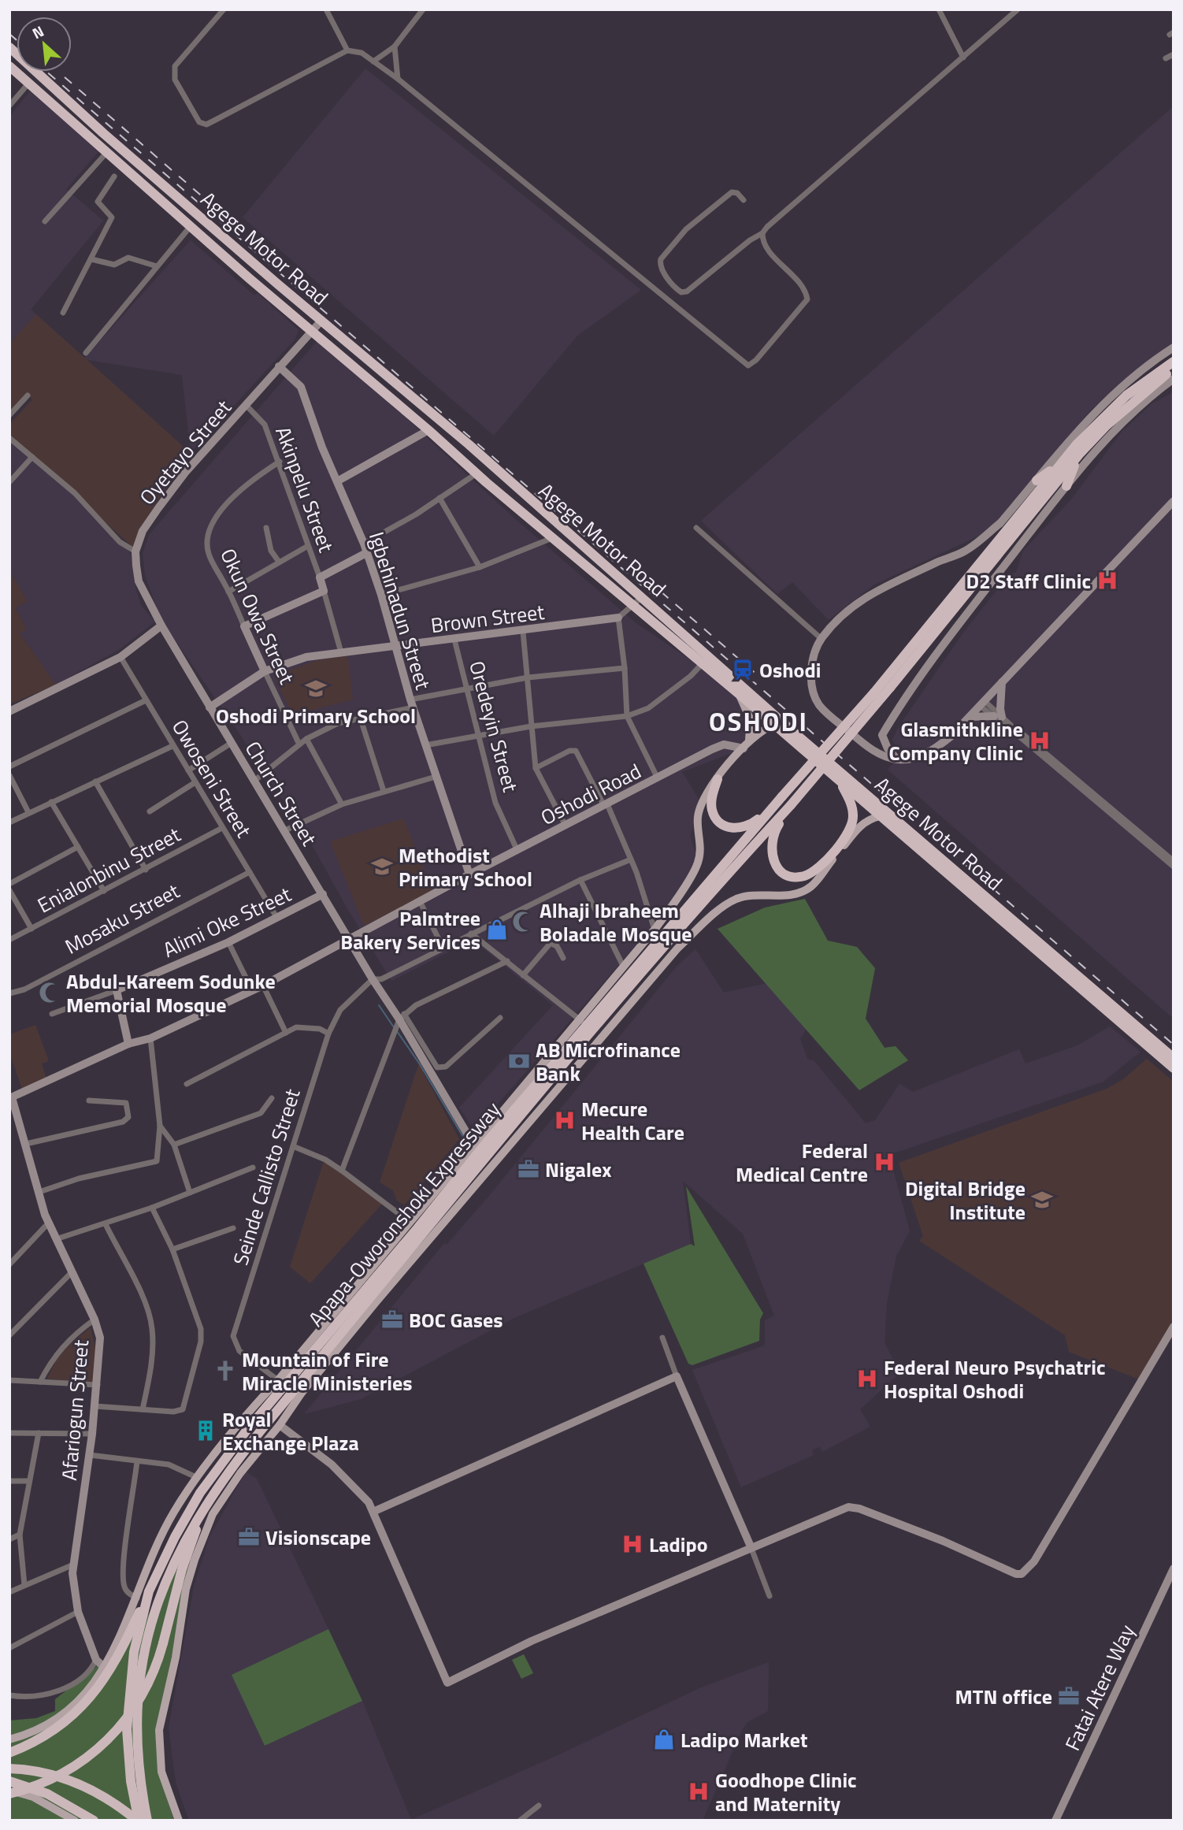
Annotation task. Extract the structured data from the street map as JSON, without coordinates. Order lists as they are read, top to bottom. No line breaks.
{"streets":{"highway":["Agege Motor Road","Apapa-Oworonshoki Expressway"],"street":["Oyetayo Street","Akinpelu Street","Igbehinadun Street","Okun Owa Street","Brown Street","Oredeyin Street","Owoseni Street","Church Street","Oshodi Road","Enialonbinu Street","Mosaku Street","Alimi Oke Street","Seinde Callisto Street","Afariogun Street","Fatai Atere Way"]},"crossings":[["Agege Motor Road","Oyetayo Street"],["Agege Motor Road","Apapa-Oworonshoki Expressway"],["Oyetayo Street","Akinpelu Street"],["Oyetayo Street","Igbehinadun Street"],["Oyetayo Street","Church Street"],["Akinpelu Street","Okun Owa Street"],["Igbehinadun Street","Brown Street"],["Igbehinadun Street","Oshodi Road"],["Okun Owa Street","Brown Street"],["Brown Street","Oredeyin Street"],["Brown Street","Church Street"],["Oredeyin Street","Oshodi Road"],["Owoseni Street","Enialonbinu Street"],["Owoseni Street","Mosaku Street"],["Owoseni Street","Alimi Oke Street"],["Church Street","Oshodi Road"],["Church Street","Alimi Oke Street"],["Church Street","Seinde Callisto Street"],["Church Street","Apapa-Oworonshoki Expressway"],["Oshodi Road","Apapa-Oworonshoki Expressway"],["Oshodi Road","Afariogun Street"],["Seinde Callisto Street","Apapa-Oworonshoki Expressway"],["Apapa-Oworonshoki Expressway","Afariogun Street"]],"districts":["OSHODI"],"places":{"hospital":["D2 Staff Clinic","Glasmithkline Company Clinic","Mecure Health Care","Federal Medical Centre","Federal Neuro Psychatric Hospital Oshodi","Ladipo","Goodhope Clinic and Maternity"],"station":["Oshodi"],"school or university":["Oshodi Primary School","Methodist Primary School","Digital Bridge Institute"],"mosque":["Alhaji Ibraheem Boladale Mosque","Abdul-Kareem Sodunke Memorial Mosque"],"shop":["Palmtree Bakery Services","Ladipo Market"],"bank":["AB Microfinance Bank"],"office":["Nigalex","BOC Gases","Visionscape","MTN office"],"church":["Mountain of Fire Miracle Ministeries"],"building":["Royal Exchange Plaza"]},"north":"top left"}
